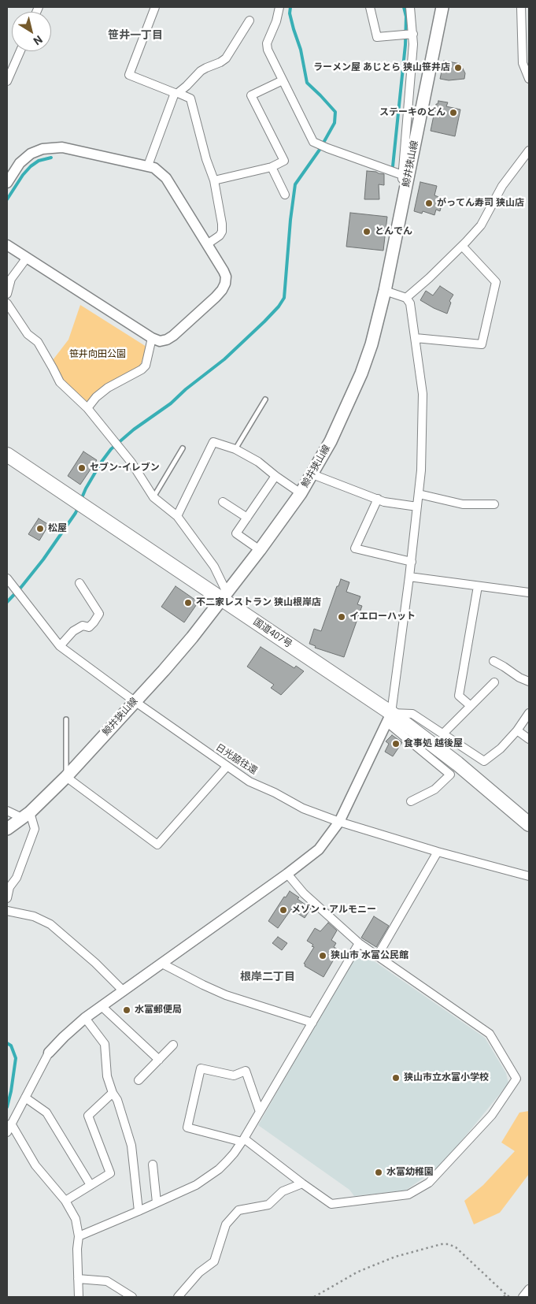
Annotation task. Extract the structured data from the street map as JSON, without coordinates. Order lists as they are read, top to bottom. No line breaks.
{"streets":{"highway":["国道407号"],"main road":["鯨井狭山線"],"street":["日光脇往還"]},"crossings":[["鯨井狭山線","国道407号"],["鯨井狭山線","日光脇往還"]],"districts":["笹井一丁目","根岸二丁目"],"parks":["笹井向田公園"],"places":["ラーメン屋 あじとら 狭山笹井店","ステーキのどん","がってん寿司 狭山店","とんでん","セブン-イレブン","松屋","不二家レストラン 狭山根岸店","イエローハット","食事処 越後屋","メゾン・アルモニー","狭山市 水富公民館","水富郵便局","狭山市立水富小学校","水富幼稚園"],"north":"bottom right"}
